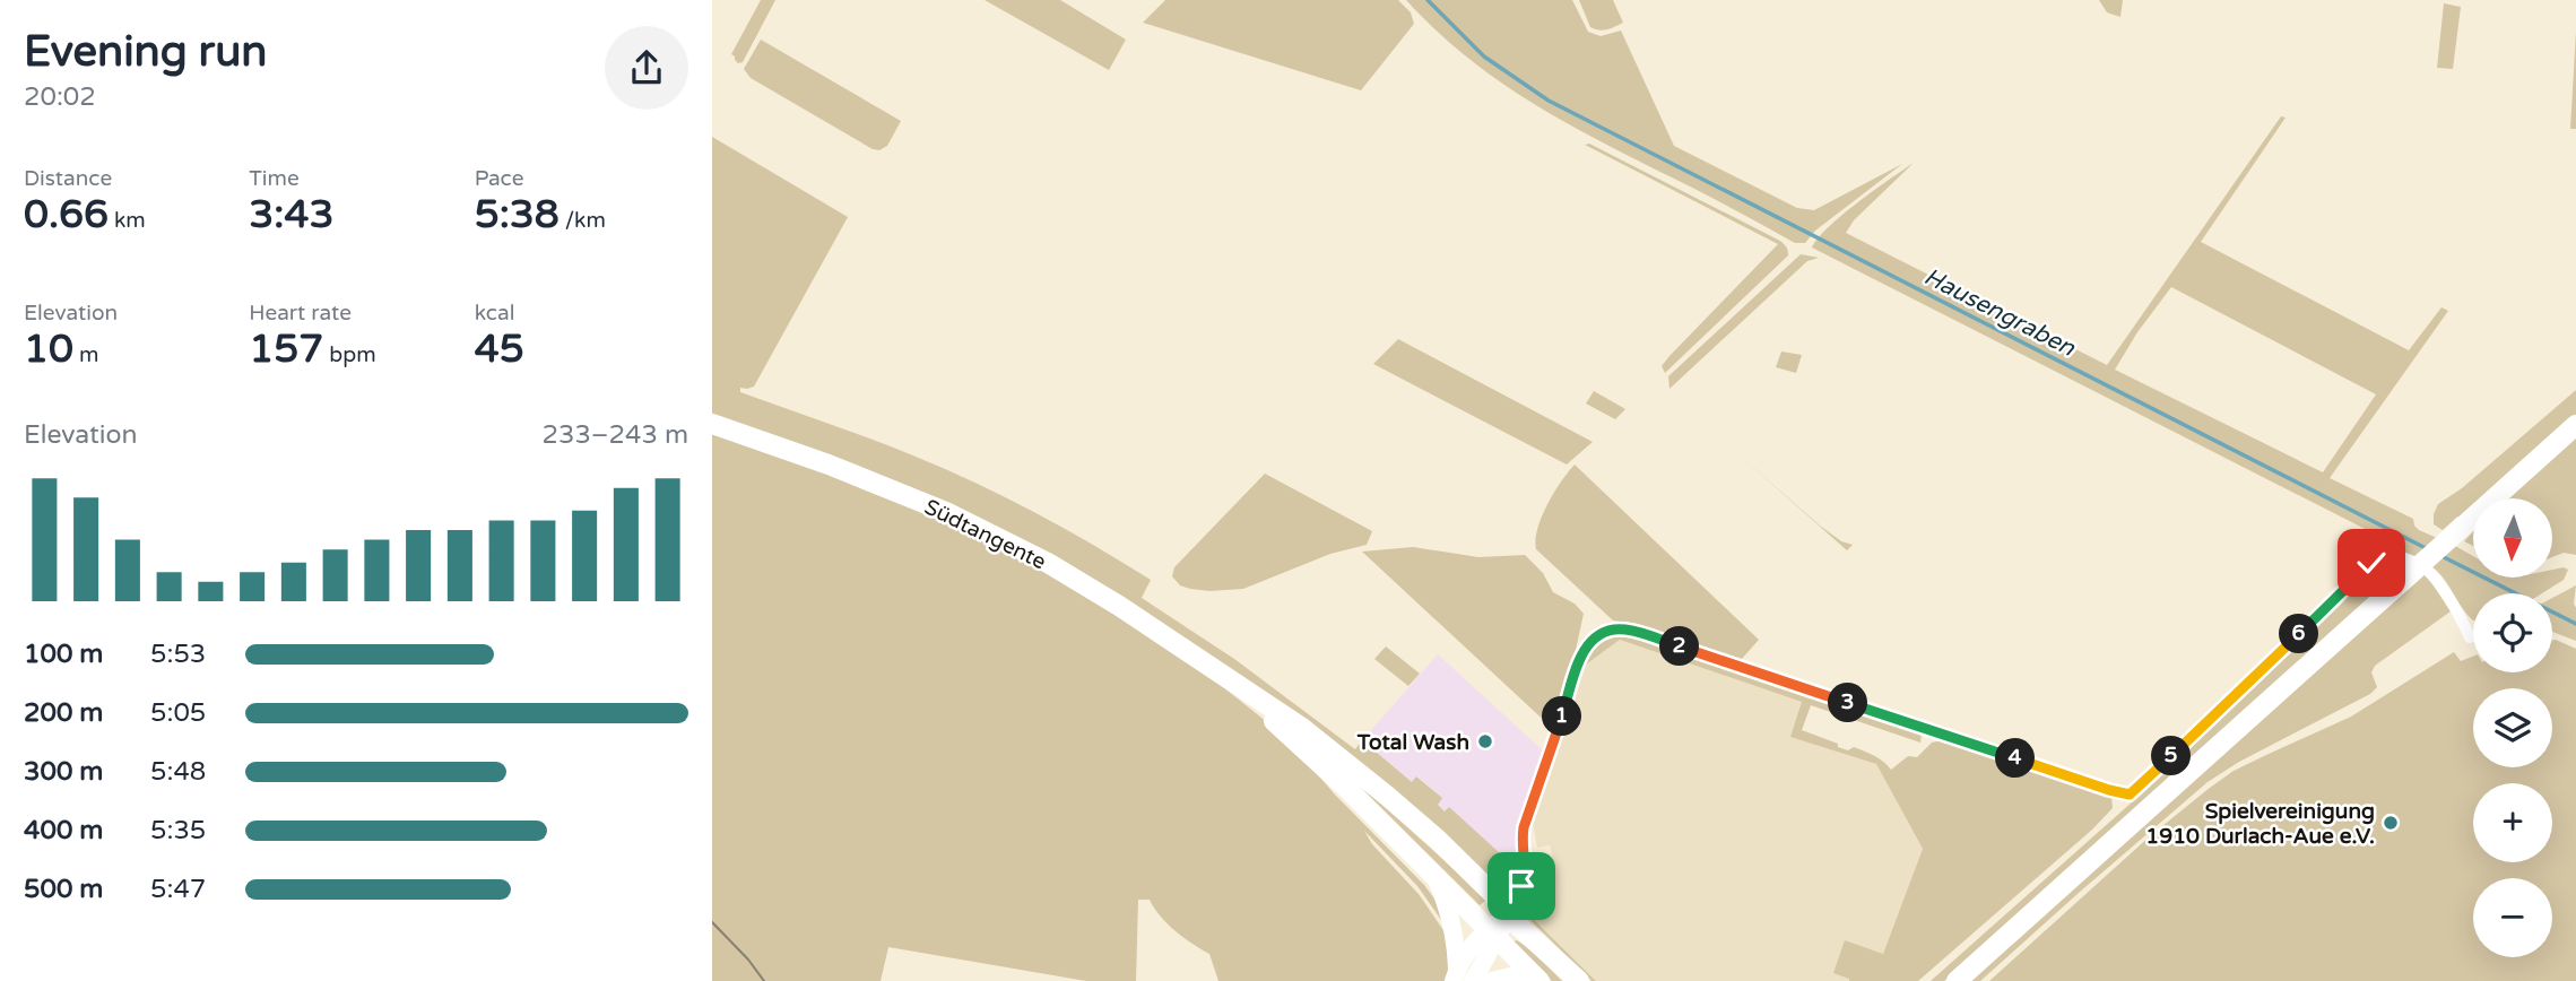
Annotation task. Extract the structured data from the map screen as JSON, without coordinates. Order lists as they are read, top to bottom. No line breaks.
{"streets":{"main road":["Südtangente"]},"water":["Hausengraben"],"places":["Total Wash","Spielvereinigung 1910 Durlach-Aue e.V."],"north":"bottom","page":{"heading":["Evening run","20:02"],"stats":[["Distance","0.66 km"],["Time","3:43"],["Pace","5:38 /km"],["Elevation","10 m"],["Heart rate","157 bpm"],["kcal","45"]],"chart":["Elevation","233–243 m"],"map_buttons":["+","−"],"pins":["6","2","3","1","5","4"],"list":[{"name":"100 m","note":"5:53"},{"name":"200 m","note":"5:05"},{"name":"300 m","note":"5:48"},{"name":"400 m","note":"5:35"},{"name":"500 m","note":"5:47"}]}}
